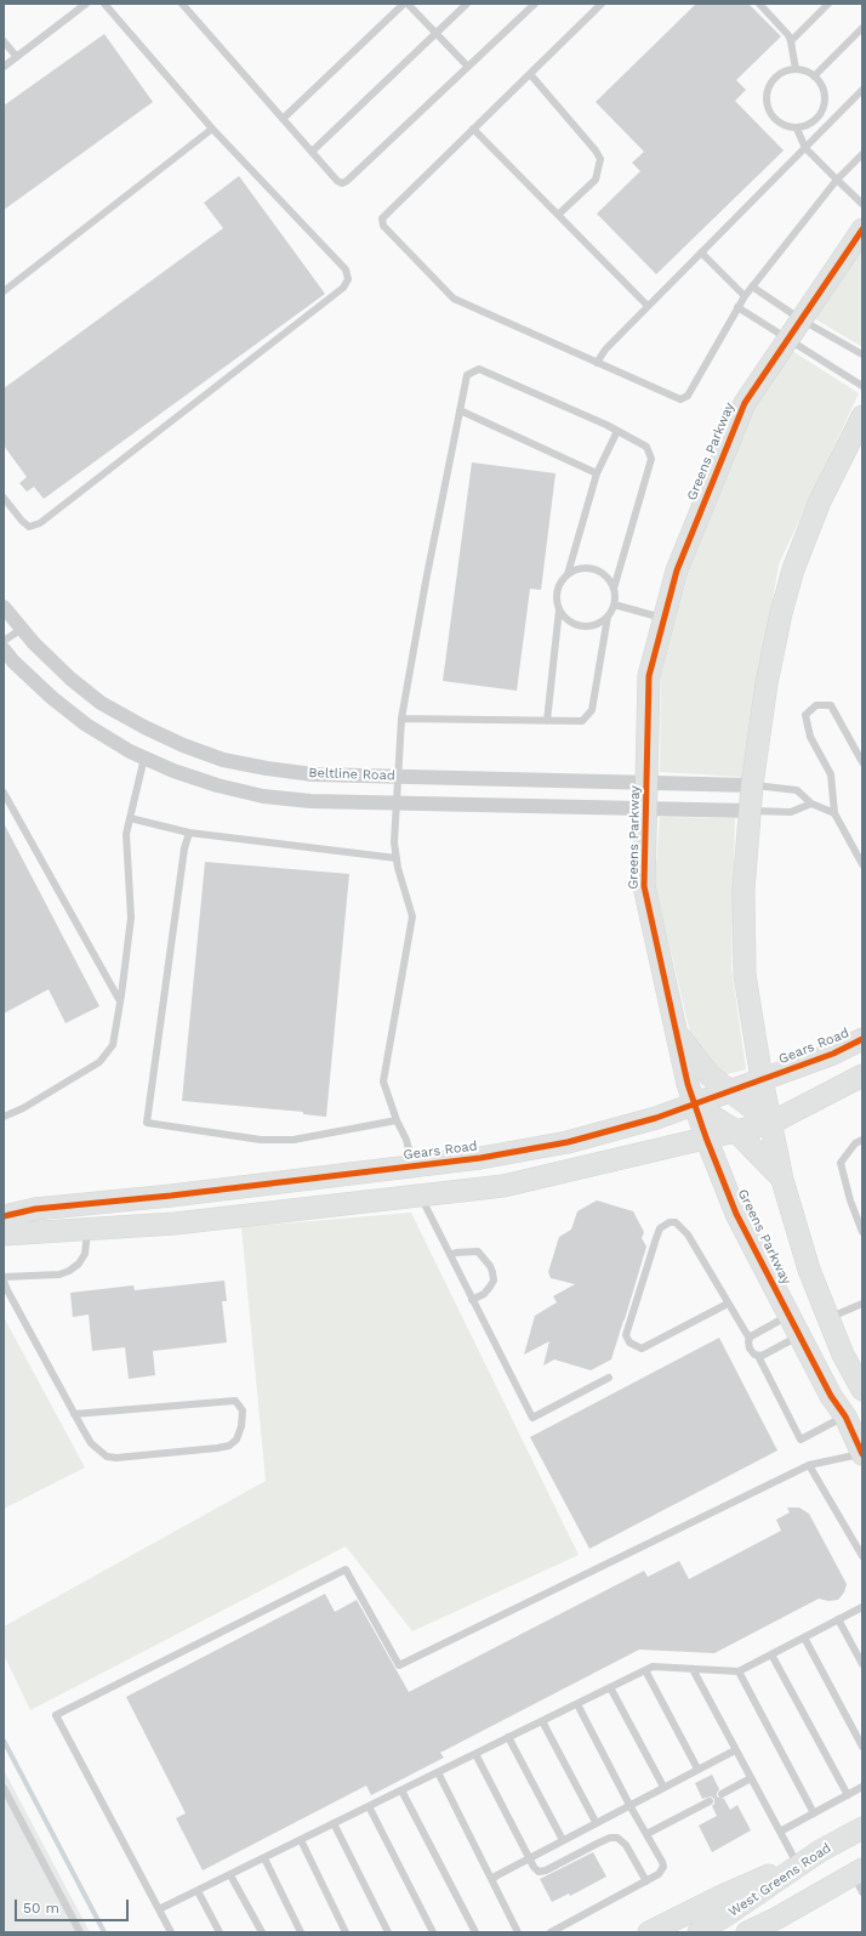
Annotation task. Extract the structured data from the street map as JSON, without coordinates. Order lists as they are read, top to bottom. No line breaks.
{"streets":{"street":["Greens Parkway","Beltline Road","Gears Road","West Greens Road"]},"crossings":[["Greens Parkway","Beltline Road"],["Greens Parkway","Gears Road"]],"scale_bar":"50 m"}
